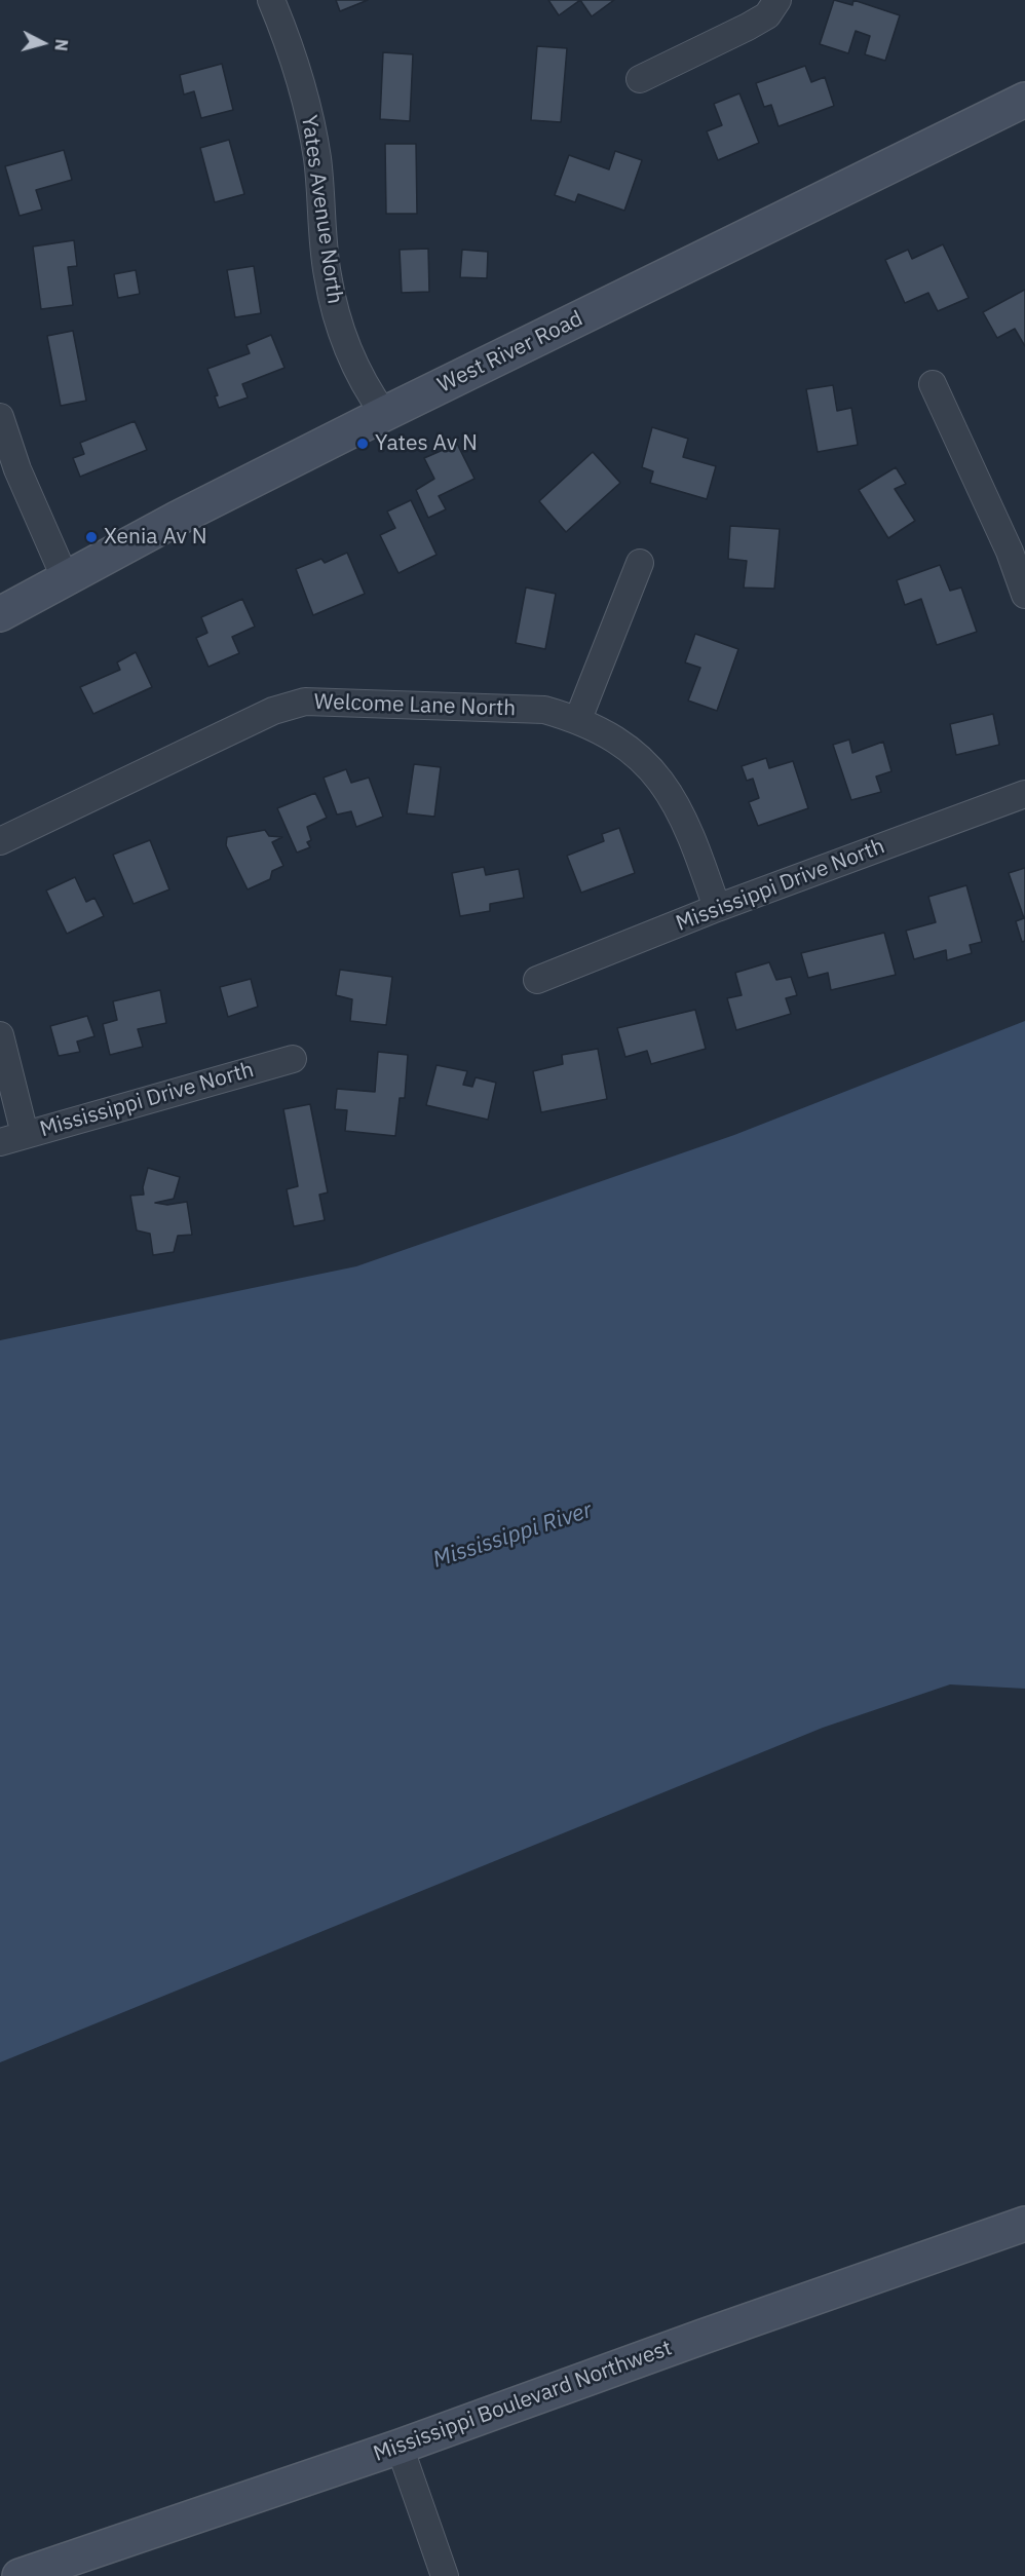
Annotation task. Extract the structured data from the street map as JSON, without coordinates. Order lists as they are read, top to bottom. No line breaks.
{"streets":{"main road":["West River Road","Mississippi Boulevard Northwest"],"street":["Yates Avenue North","Welcome Lane North","Mississippi Drive North"]},"crossings":[["Yates Avenue North","West River Road"],["Welcome Lane North","Mississippi Drive North"]],"water":["Mississippi River"],"places":["Yates Av N","Xenia Av N"],"north":"right"}
